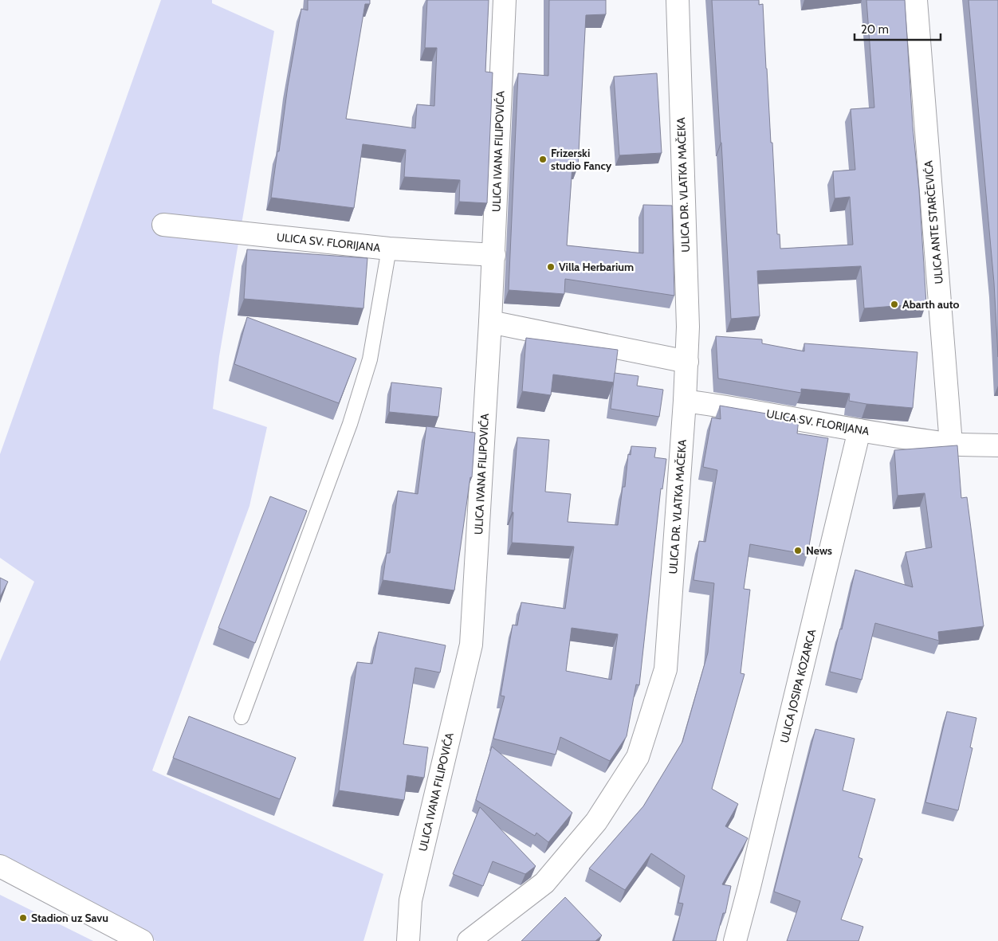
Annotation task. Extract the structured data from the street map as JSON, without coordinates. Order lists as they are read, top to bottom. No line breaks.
{"streets":{"street":["ULICA IVANA FILIPOVIĆA","ULICA DR. VLATKA MAČEKA","ULICA ANTE STARČEVIĆA","ULICA SV. FLORIJANA","ULICA JOSIPA KOZARCA"]},"crossings":[["ULICA IVANA FILIPOVIĆA","ULICA SV. FLORIJANA"],["ULICA DR. VLATKA MAČEKA","ULICA SV. FLORIJANA"],["ULICA ANTE STARČEVIĆA","ULICA SV. FLORIJANA"],["ULICA SV. FLORIJANA","ULICA JOSIPA KOZARCA"]],"places":["Frizerski studio Fancy","Villa Herbarium","Abarth auto","News","Stadion uz Savu"],"scale_bar":"20 m"}
